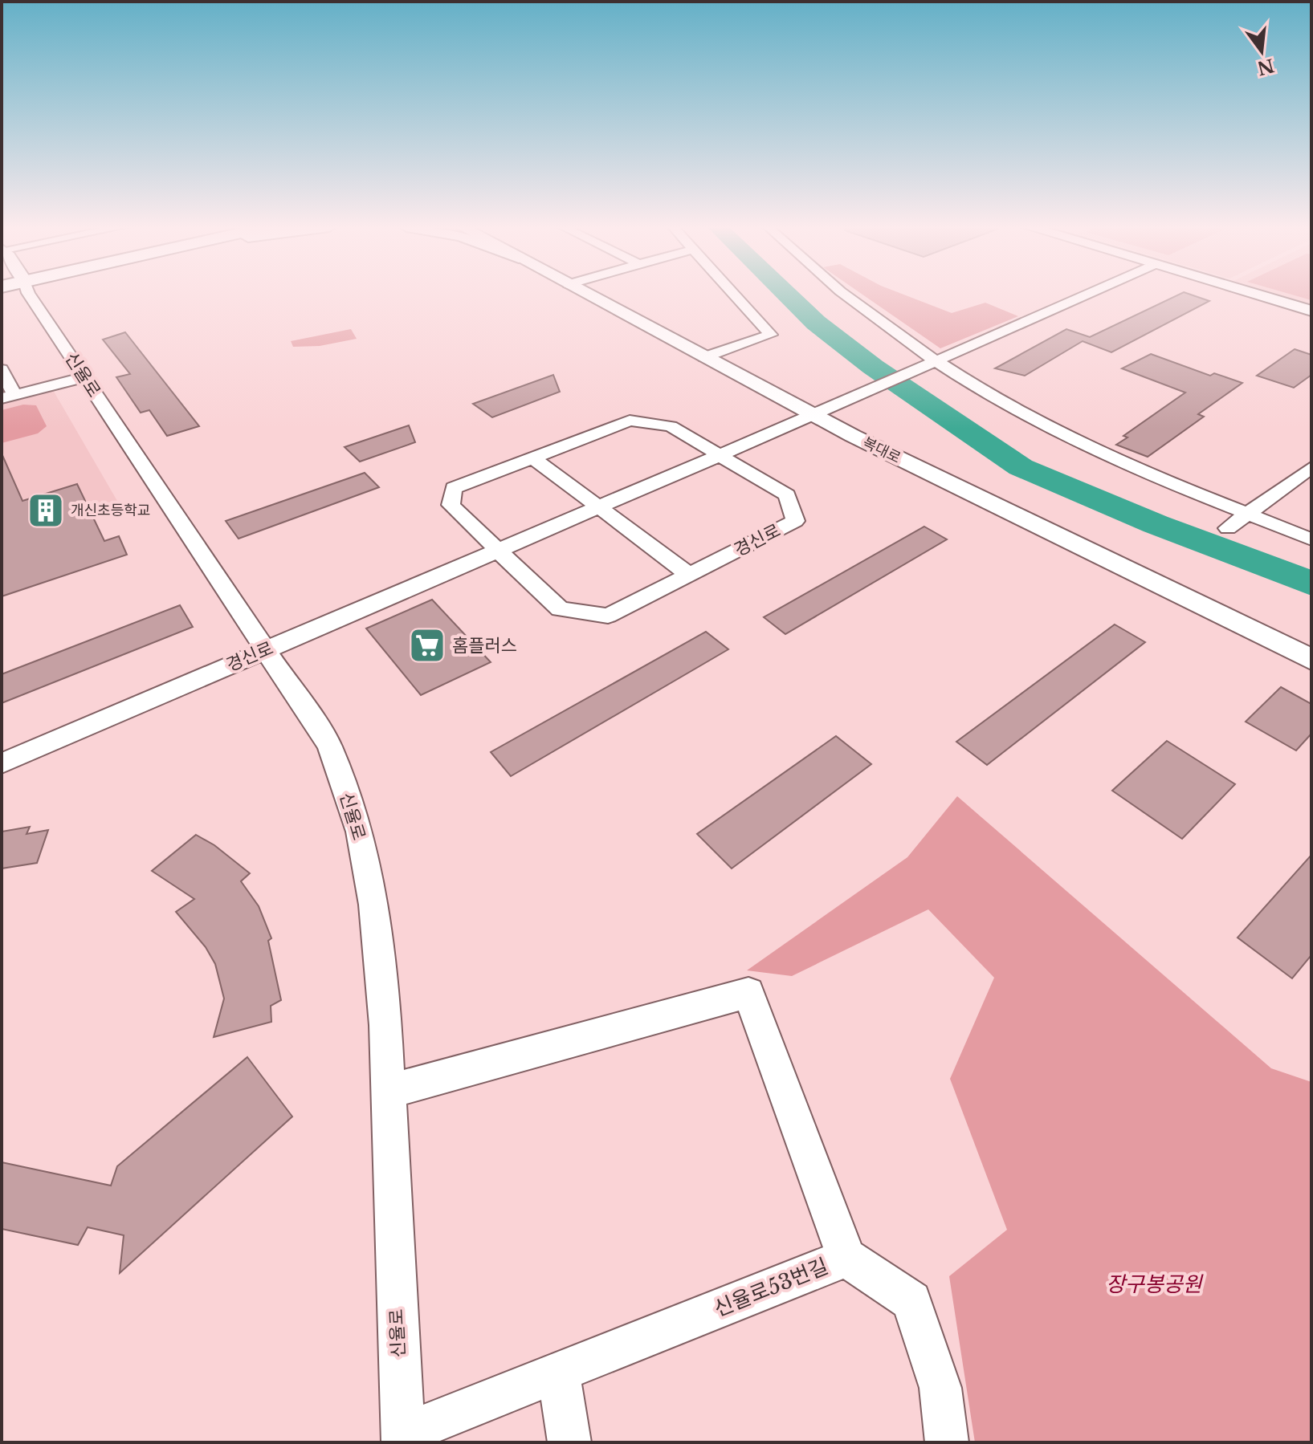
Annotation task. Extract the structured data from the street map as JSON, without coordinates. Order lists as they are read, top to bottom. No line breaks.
{"streets":{"street":["신율로","복대로","경신로","신율로53번길"]},"crossings":[["신율로","경신로"],["신율로","신율로53번길"],["복대로","경신로"]],"parks":["장구봉공원"],"places":{"building":["개신초등학교"],"supermarket":["홈플러스"]},"north":"bottom"}
